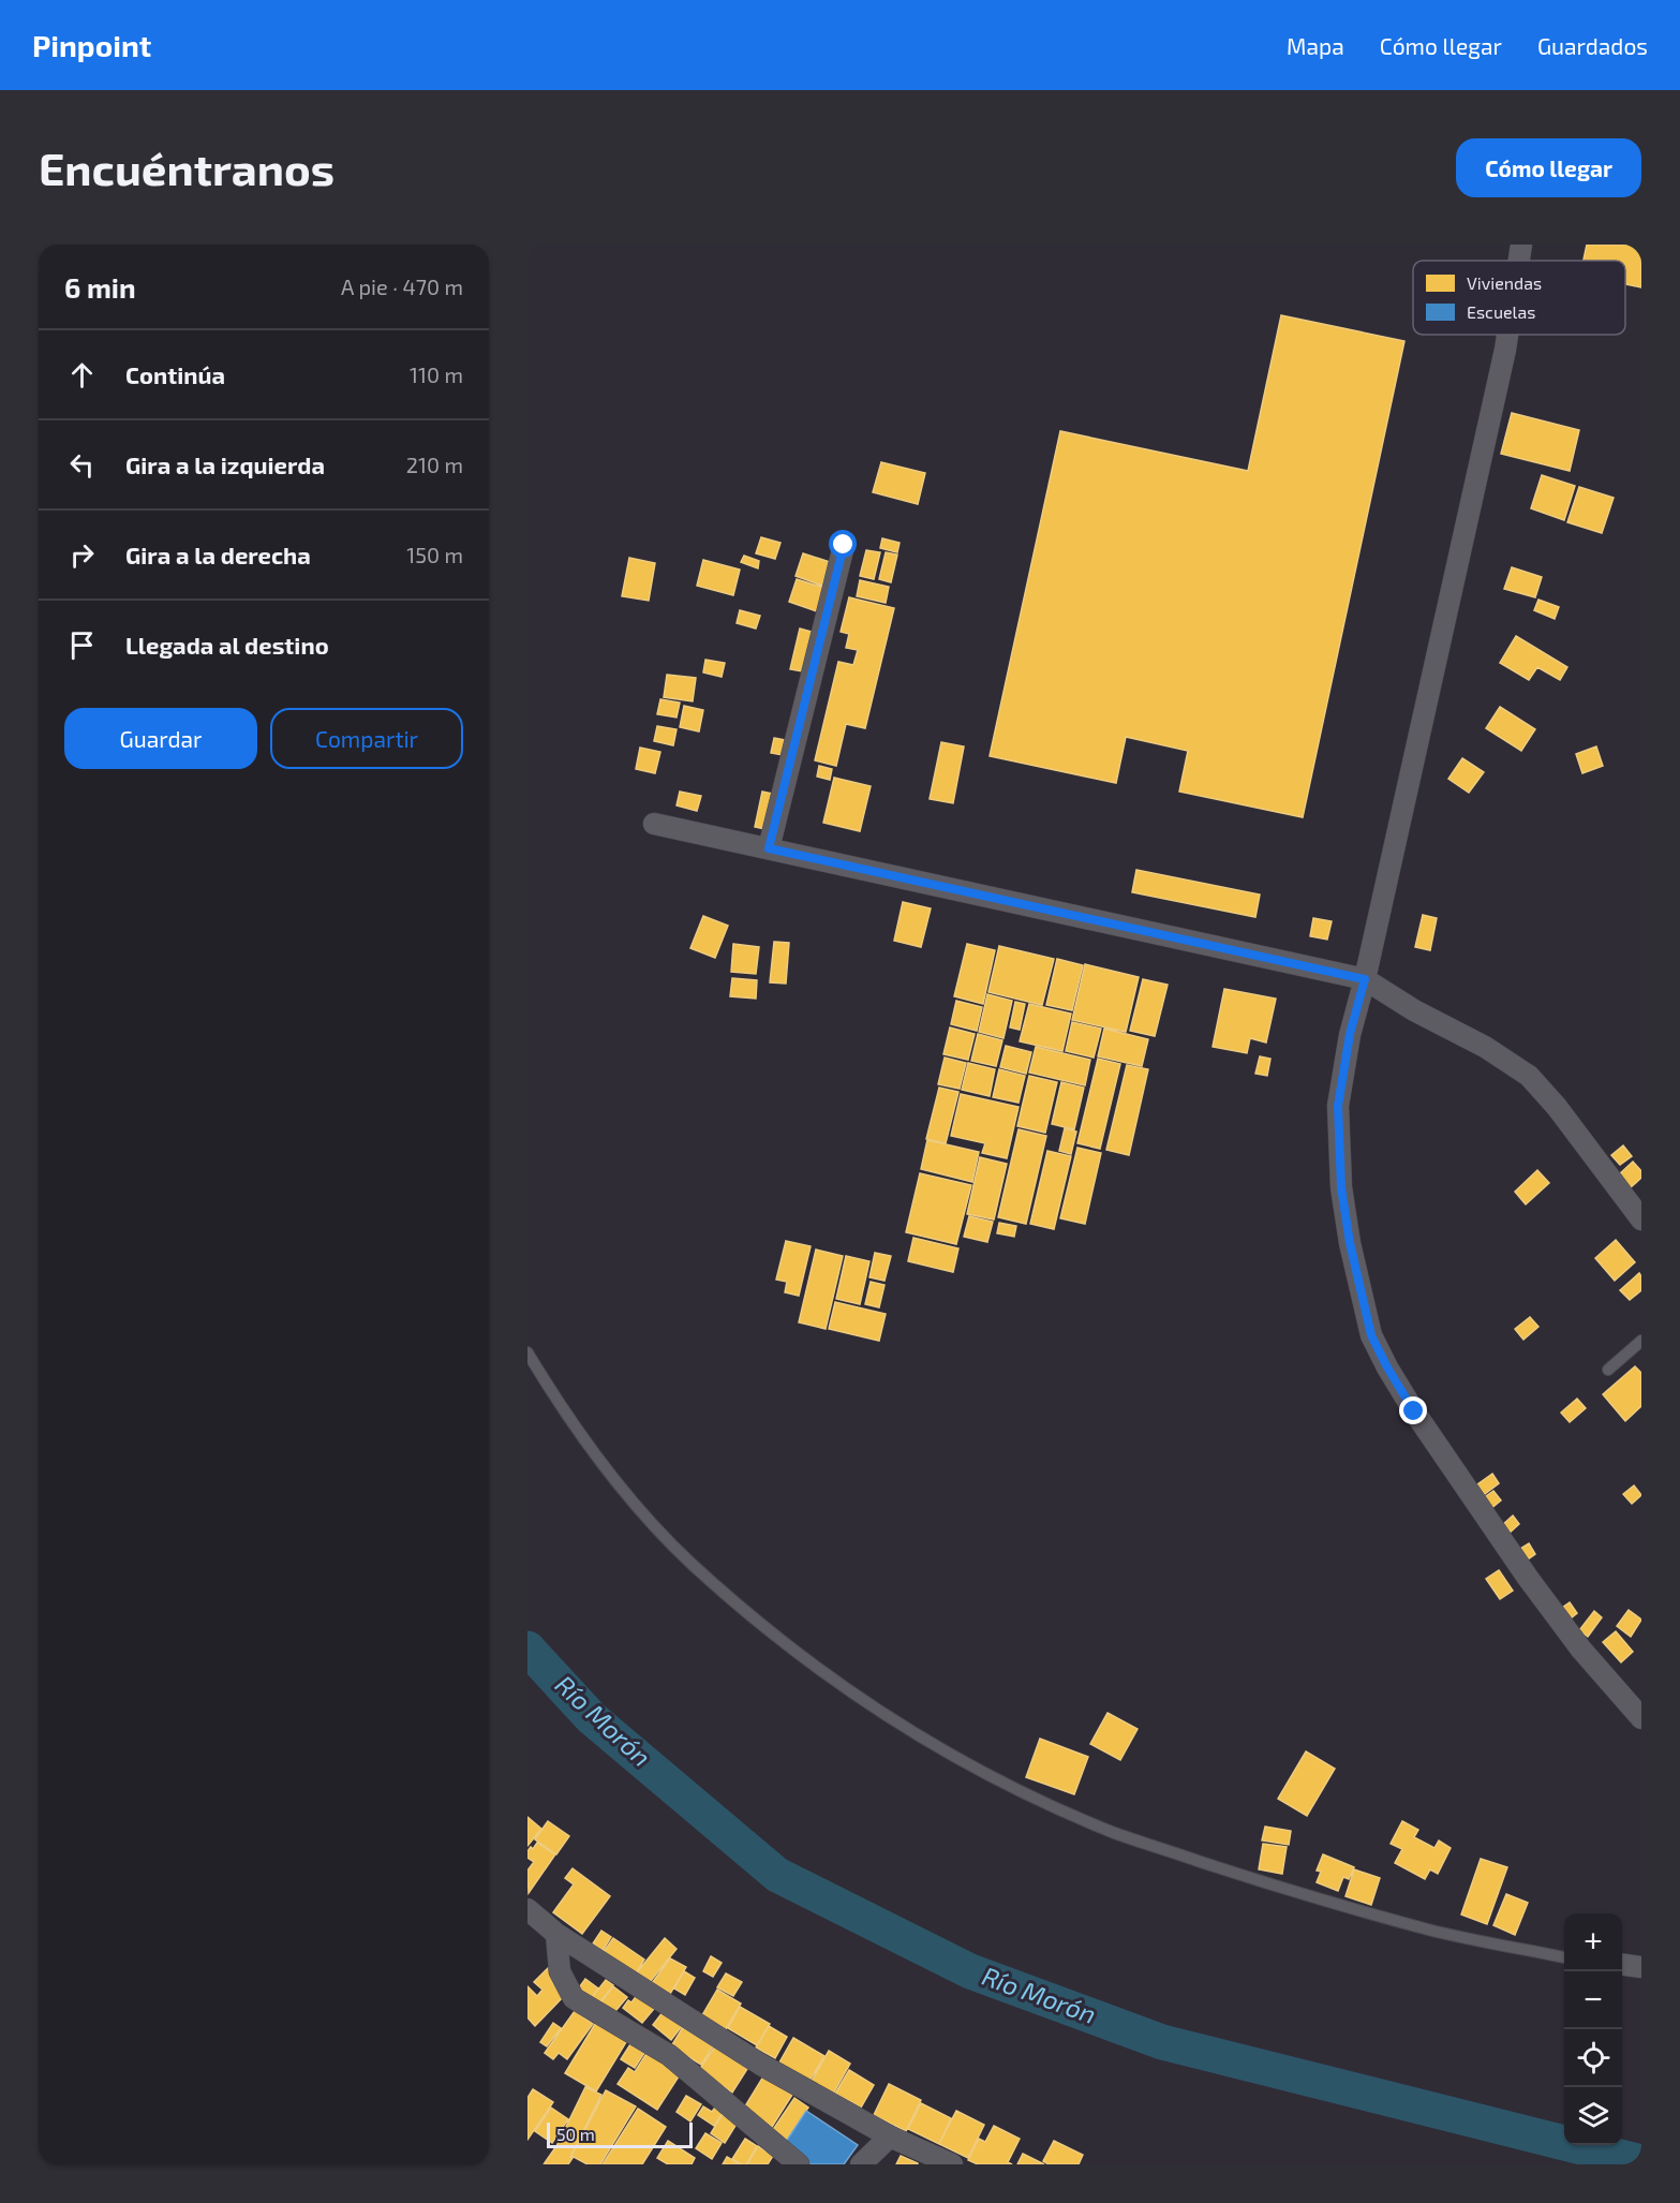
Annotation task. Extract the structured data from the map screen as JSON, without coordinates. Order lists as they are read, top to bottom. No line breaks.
{"water":["Río Morón"],"legend":["Viviendas","Escuelas"],"scale_bar":"50 m","page":{"header":"Pinpoint","nav":["Mapa","Cómo llegar","Guardados"],"buttons":["Cómo llegar",["Guardar","Compartir"]],"title":"Encuéntranos","heading":["6 min","A pie · 470 m"],"list":[["Continúa","110 m"],["Gira a la izquierda","210 m"],["Gira a la derecha","150 m"],"Llegada al destino"],"map_buttons":["+","−"],"scale":"50 m"}}
